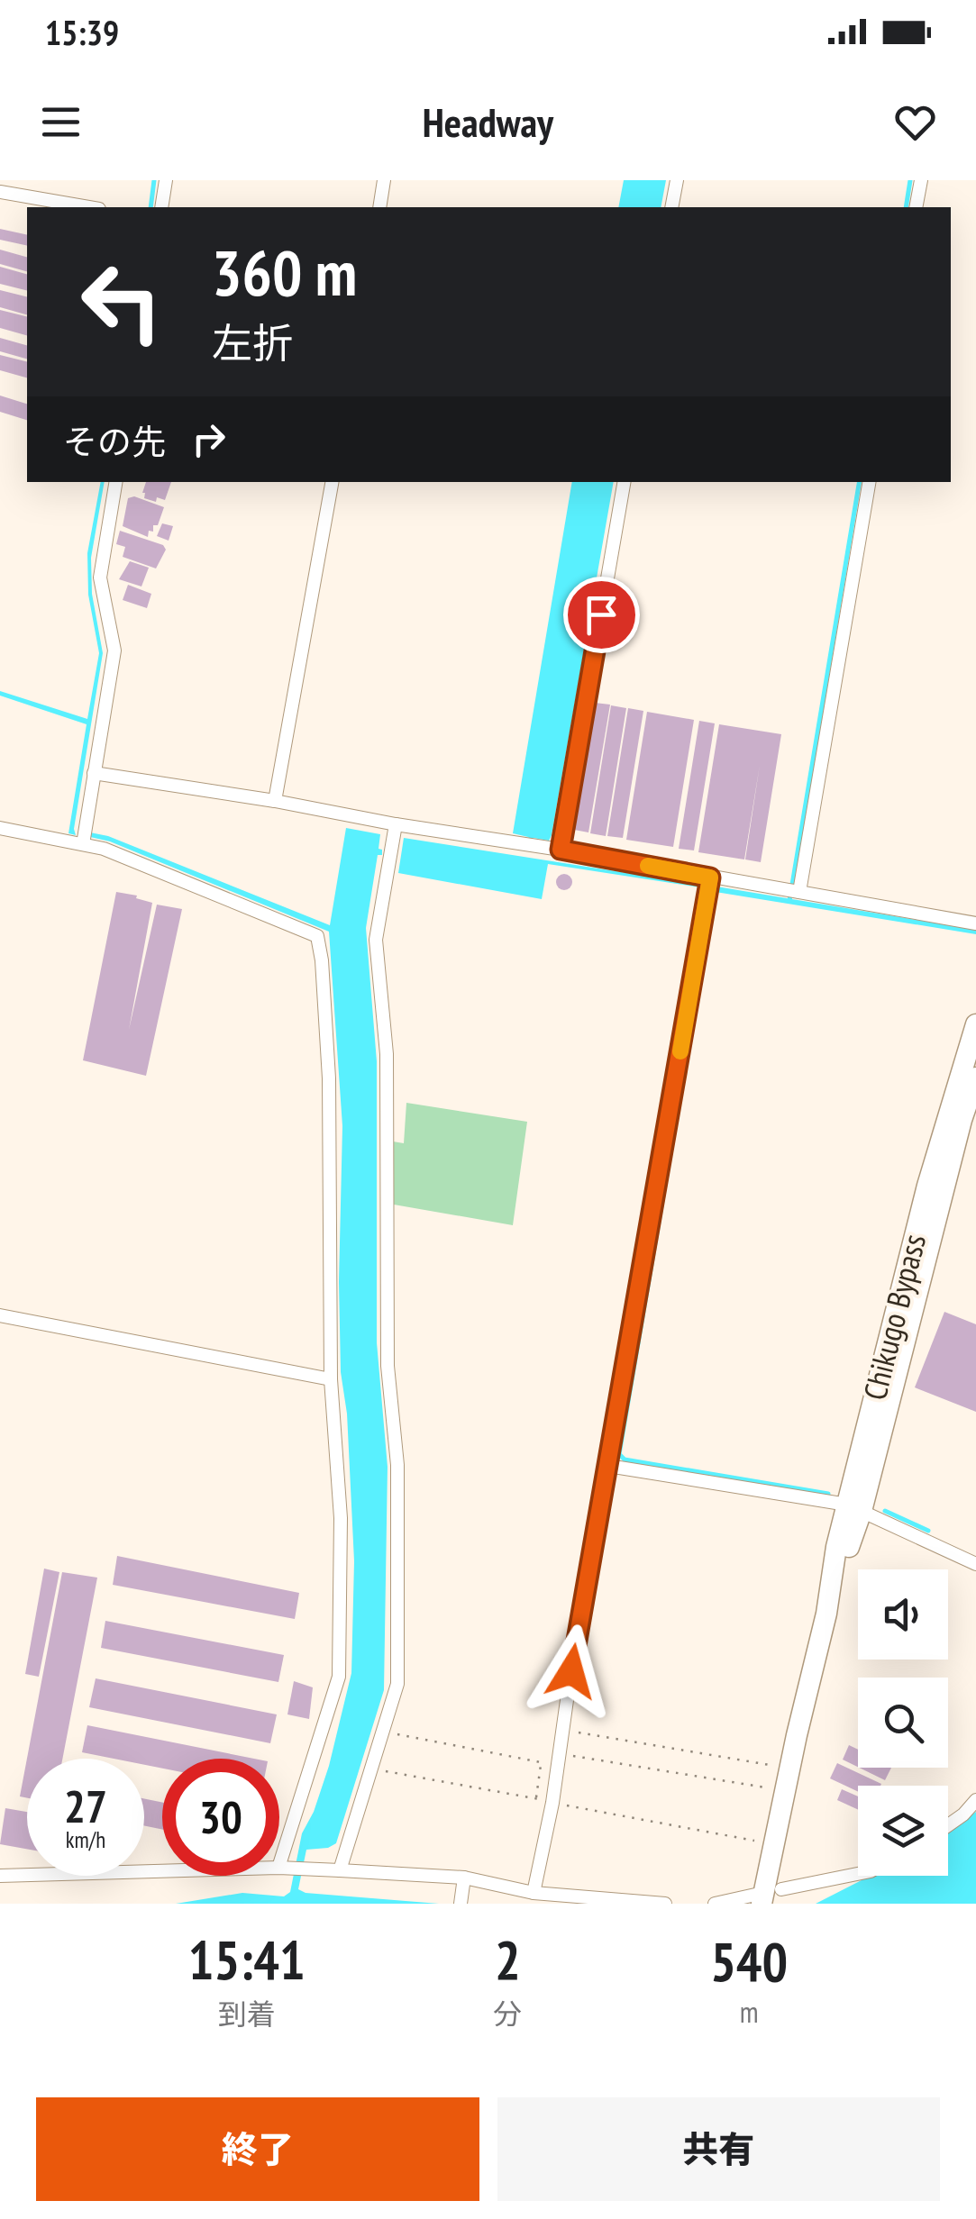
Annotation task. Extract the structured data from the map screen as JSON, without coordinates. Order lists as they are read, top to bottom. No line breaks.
{"streets":{"highway":["Chikugo Bypass"]},"page":{"status":"15:39","header":"Headway","turn":["360 m","左折"],"then":"その先","speed":"27 km/h","limit":"30","eta":["15:41","到着","2","分","540","m"],"buttons":["終了","共有"]}}
